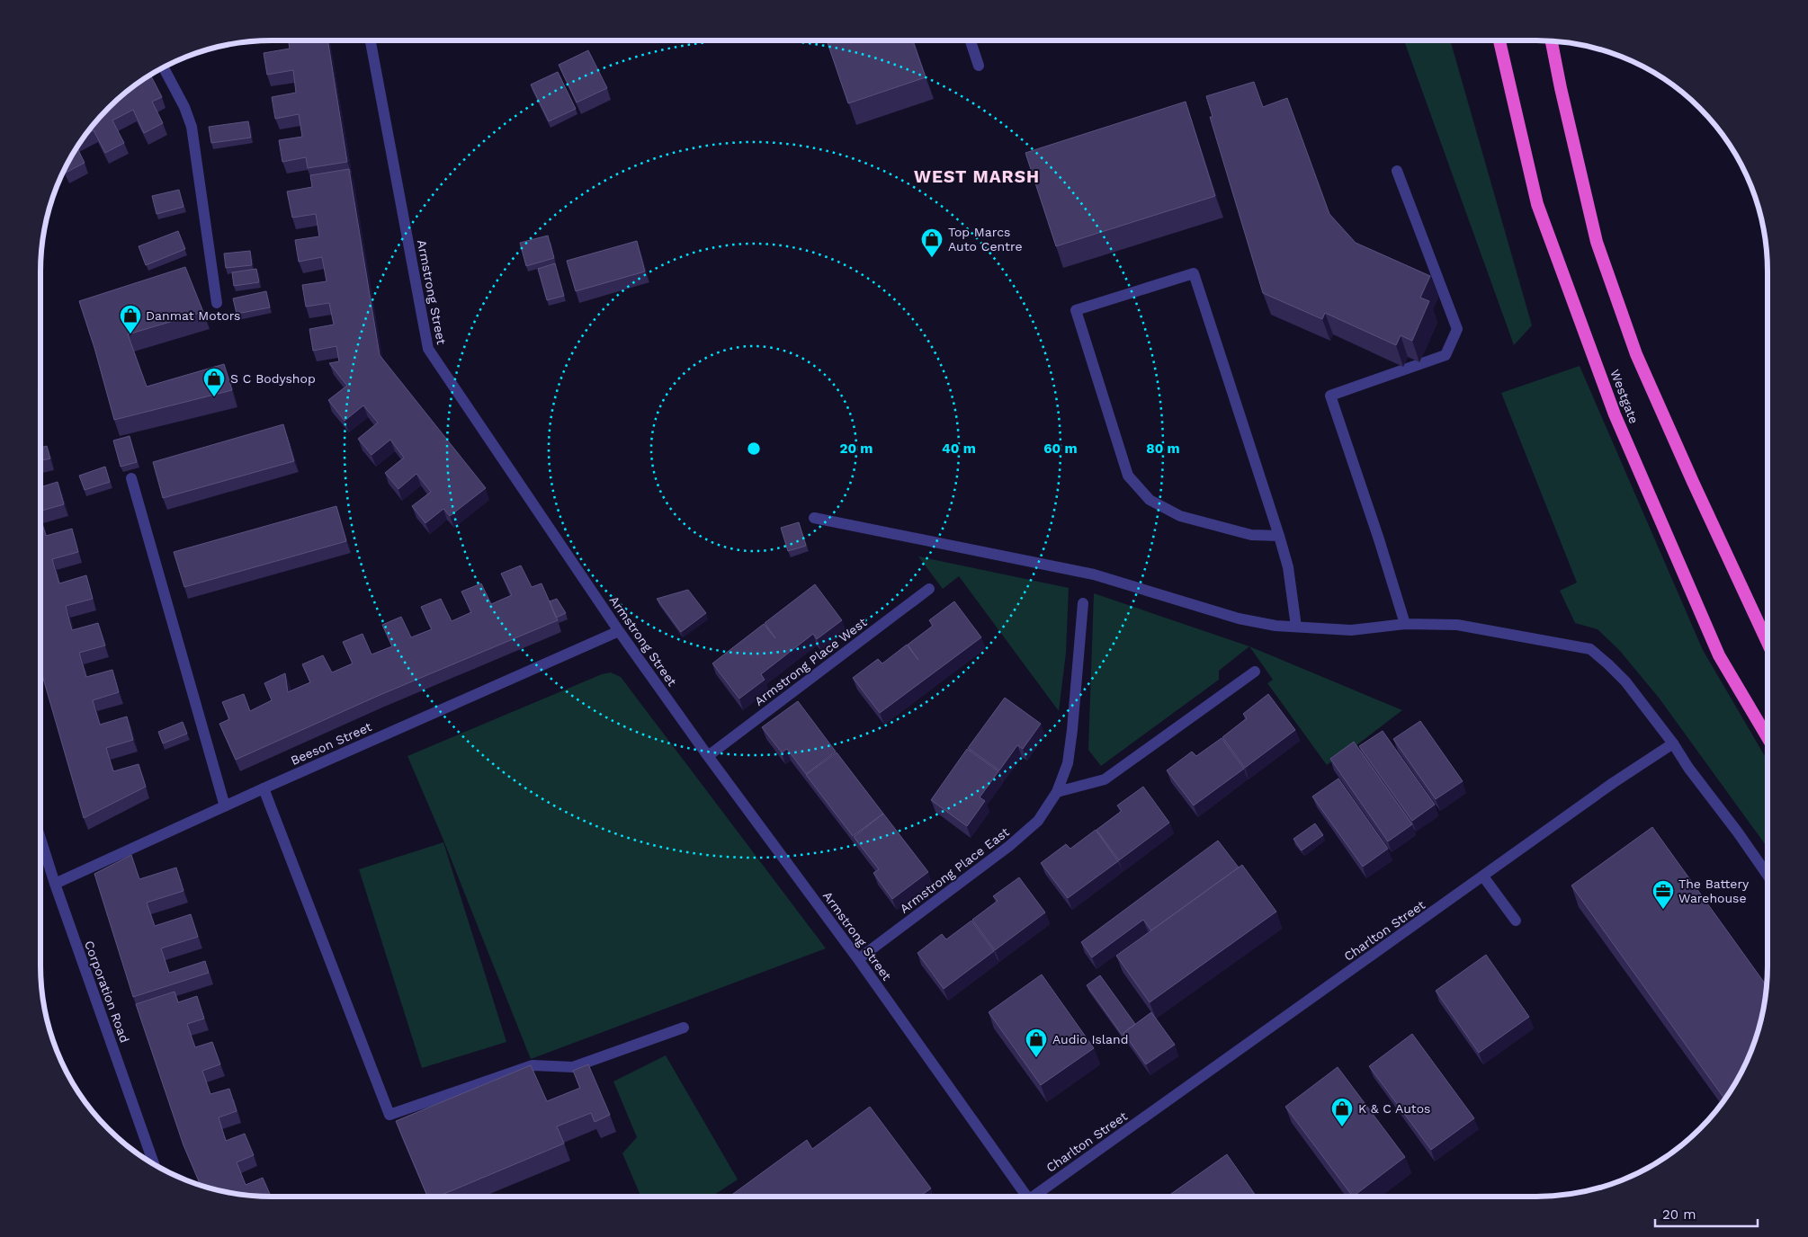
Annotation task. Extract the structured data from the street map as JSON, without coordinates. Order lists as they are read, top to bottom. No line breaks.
{"streets":{"highway":["Westgate"],"street":["Armstrong Street","Armstrong Place West","Beeson Street","Armstrong Place East","Charlton Street","Corporation Road"]},"crossings":[["Armstrong Street","Armstrong Place West"],["Armstrong Street","Beeson Street"],["Armstrong Street","Armstrong Place East"],["Beeson Street","Corporation Road"]],"districts":["WEST MARSH"],"places":{"shop":["Top Marcs Auto Centre","Danmat Motors","S C Bodyshop","Audio Island","K & C Autos"],"office":["The Battery Warehouse"]},"scale_bar":"20 m","rings":["20 m","40 m","60 m","80 m"]}
